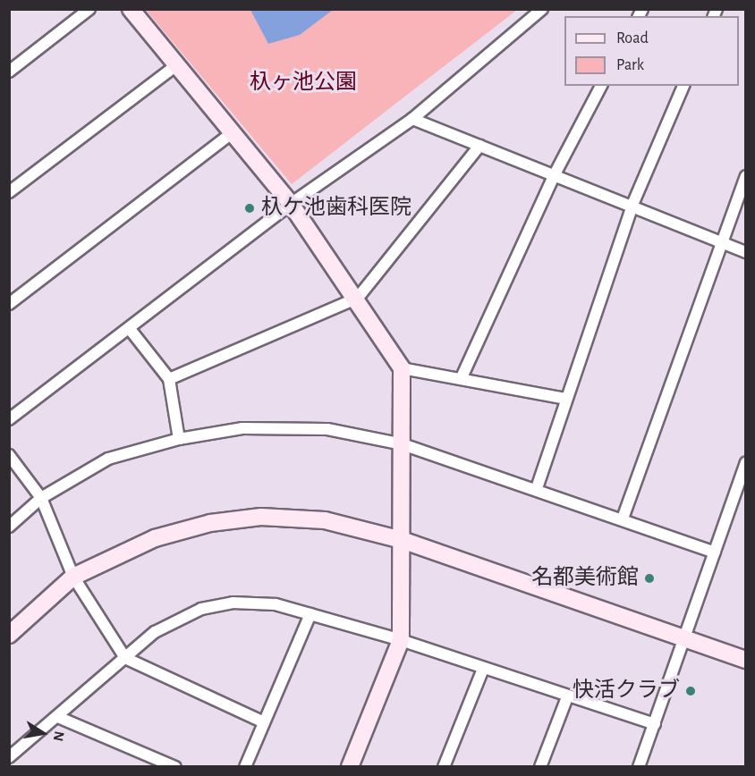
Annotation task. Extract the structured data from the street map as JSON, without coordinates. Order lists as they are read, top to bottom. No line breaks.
{"parks":["杁ヶ池公園"],"places":["杁ケ池歯科医院","名都美術館","快活クラブ"],"legend":["Road","Park"],"north":"right"}
